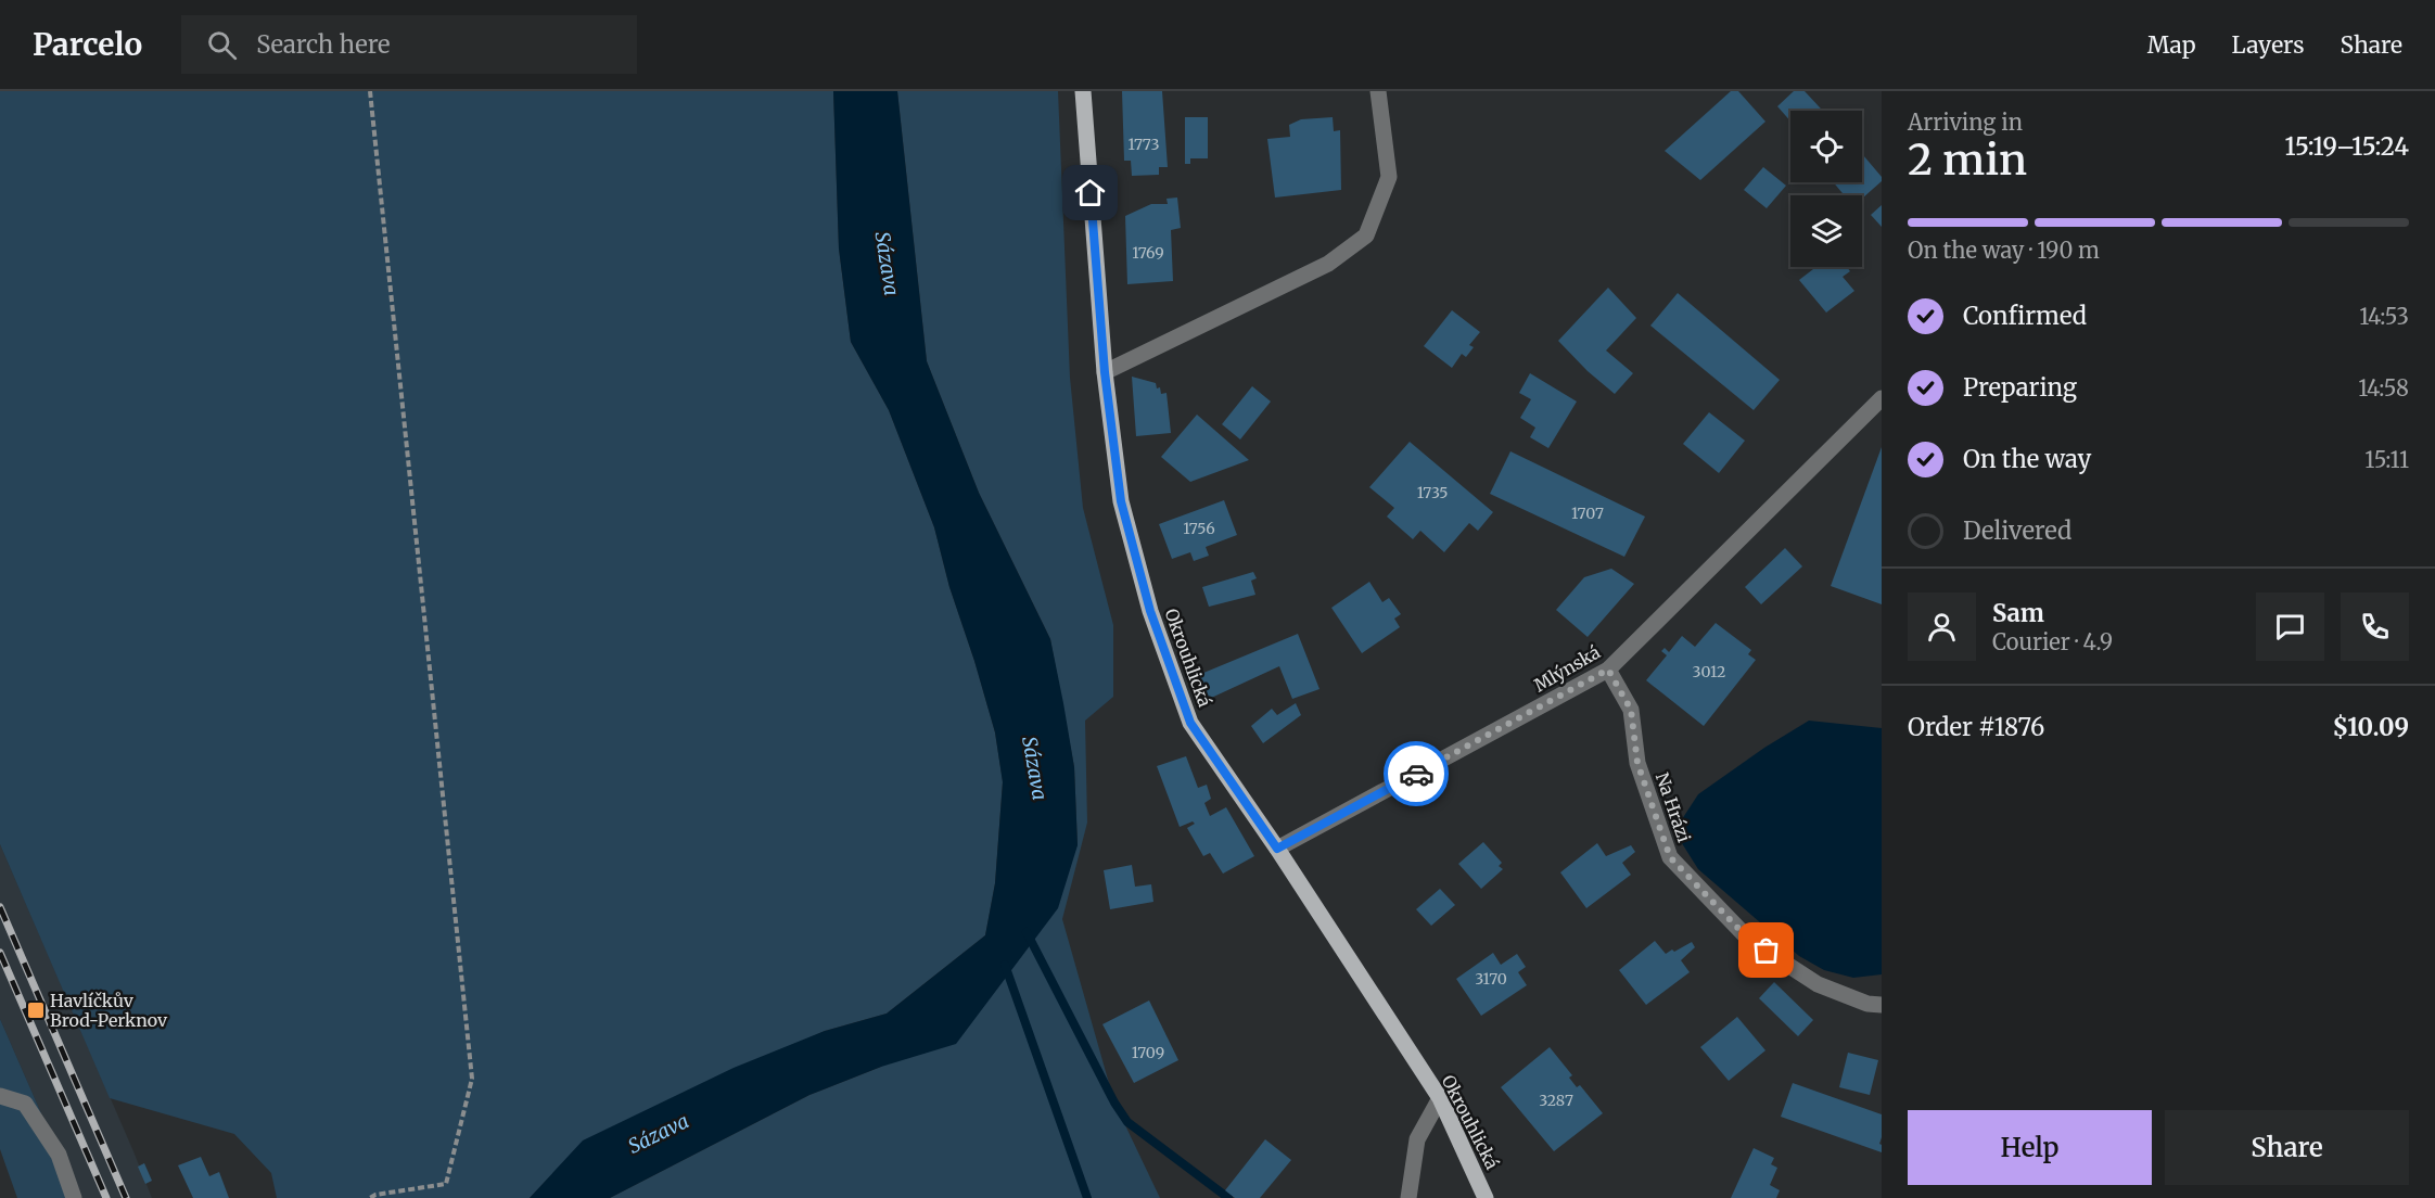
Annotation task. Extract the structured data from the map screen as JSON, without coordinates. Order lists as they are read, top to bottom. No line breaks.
{"streets":{"main road":["Okrouhlická"],"street":["Mlýnská","Na Hrázi"]},"crossings":[["Okrouhlická","Mlýnská"],["Mlýnská","Na Hrázi"]],"water":["Sázava"],"places":{"transit":["Havlíčkův Brod-Perknov"]},"house_numbers":["1773","1769","1735","1707","1756","3012","3170","1709","3287"],"page":{"header":"Parcelo","search":"Search here","nav":["Map","Layers","Share"],"heading":["2 min","Arriving in","15:19–15:24"],"panel":["Sam","Courier · 4.9","Order #1876","$10.09"],"bar":"On the way · 190 m","list":[["Confirmed","14:53"],["Preparing","14:58"],["On the way","15:11"],"Delivered"],"buttons":["Help","Share"]}}
